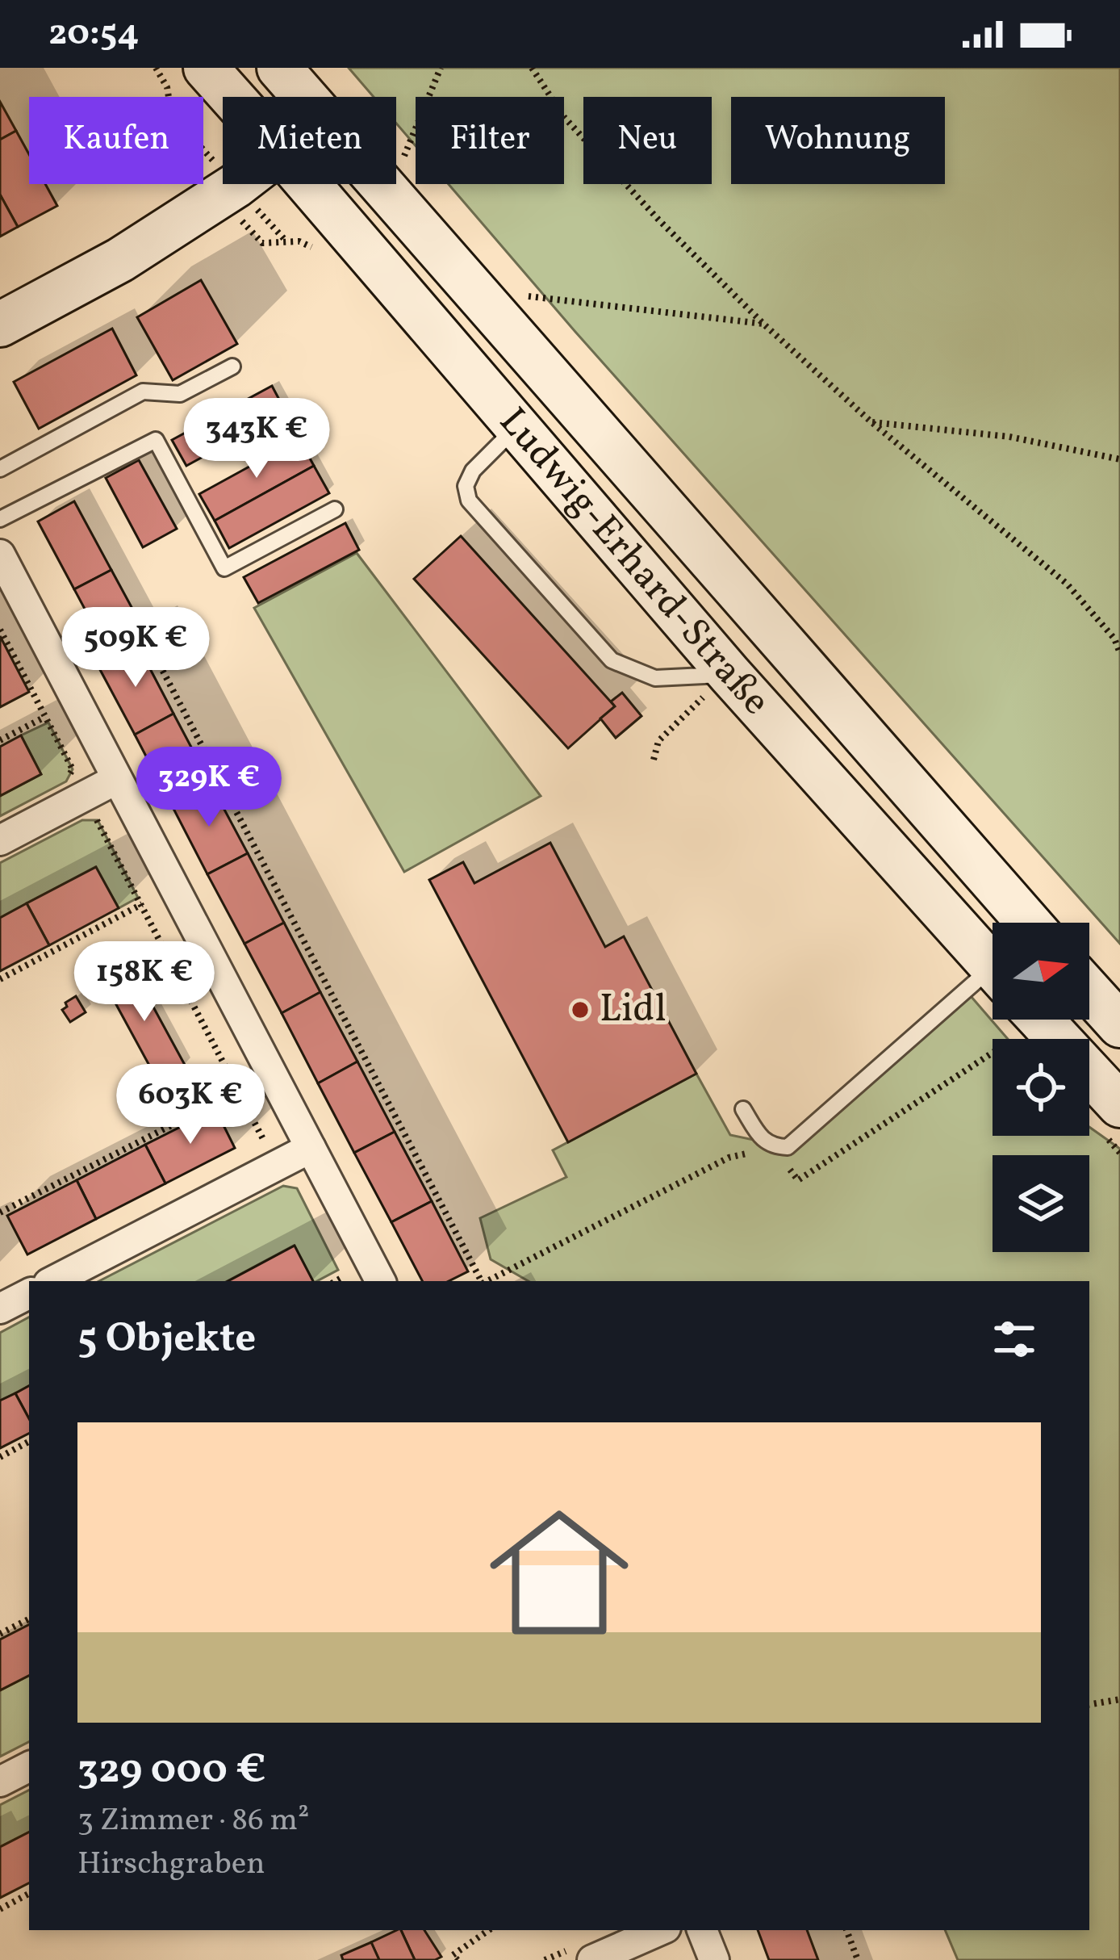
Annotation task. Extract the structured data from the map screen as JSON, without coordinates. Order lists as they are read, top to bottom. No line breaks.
{"streets":{"main road":["Ludwig-Erhard-Straße"]},"places":["Lidl"],"north":"right","page":{"status":"20:54","chip":["Kaufen","Mieten","Filter","Neu","Wohnung"],"price":["343K €","509K €","329K €","158K €","603K €"],"heading":"5 Objekte","list":[{"name":"329 000 €","note":"3 Zimmer · 86 m² · Hirschgraben"}]}}
